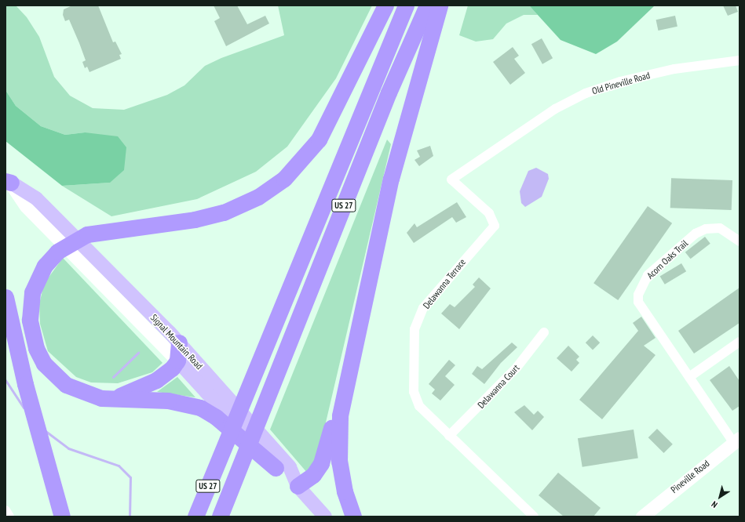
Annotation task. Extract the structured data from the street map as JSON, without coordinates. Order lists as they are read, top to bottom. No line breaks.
{"streets":{"highway":["US 27"],"main road":["Signal Mountain Road","Pineville Road"],"street":["Old Pineville Road","Acorn Oaks Trail","Delawanna Terrace","Delawanna Court"]},"crossings":[["Old Pineville Road","Delawanna Terrace"],["Acorn Oaks Trail","Pineville Road"],["Delawanna Terrace","Delawanna Court"]],"north":"bottom left"}
